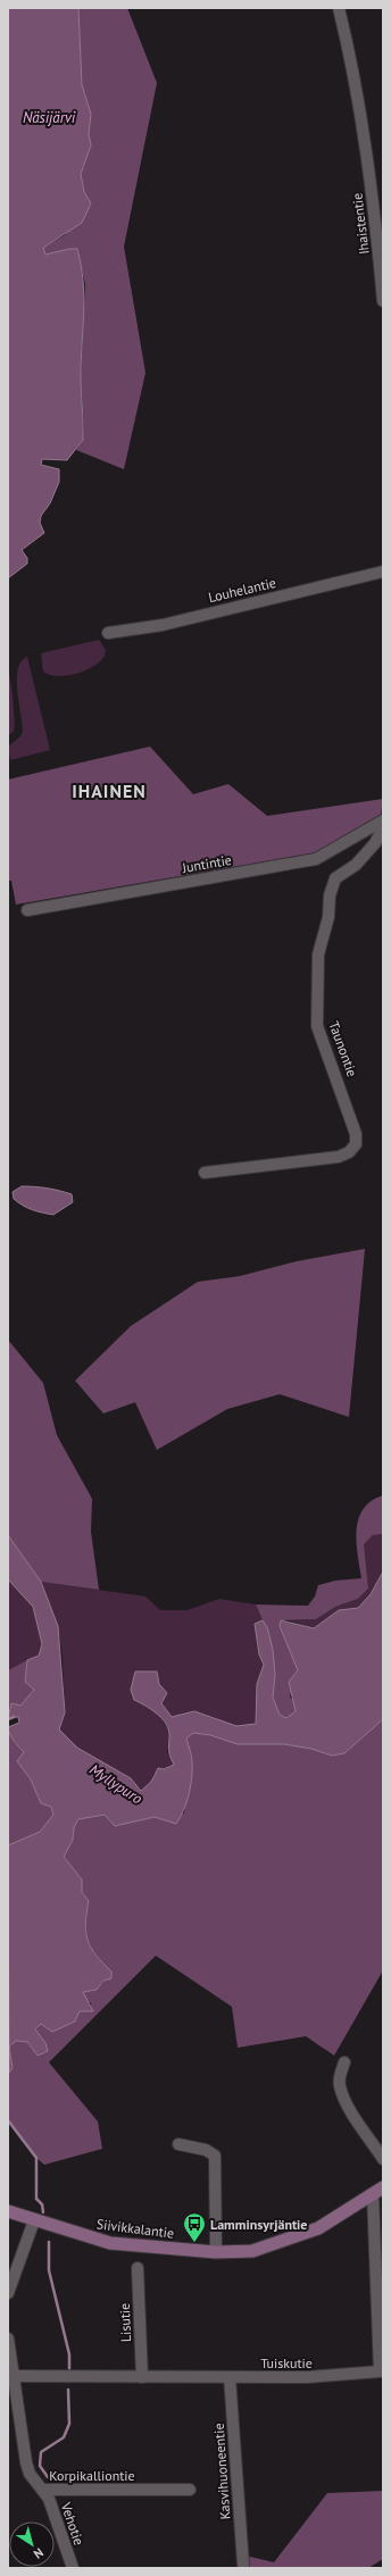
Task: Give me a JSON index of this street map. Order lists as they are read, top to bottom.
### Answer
{
  "streets": {
    "main road": ["Siivikkalantie"],
    "street": [
      "Ihaistentie",
      "Louhelantie",
      "Juntintie",
      "Taunontie",
      "Lisutie",
      "Tuiskutie",
      "Kasvihuoneentie",
      "Korpikalliontie",
      "Vehotie"
    ]
  },
  "crossings": [
    ["Siivikkalantie", "Tuiskutie"],
    ["Lisutie", "Tuiskutie"],
    ["Tuiskutie", "Kasvihuoneentie"],
    ["Tuiskutie", "Korpikalliontie"],
    ["Korpikalliontie", "Vehotie"]
  ],
  "districts": ["IHAINEN"],
  "water": ["Näsijärvi", "Myllypuro"],
  "places": {
    "bus stop": ["Lamminsyrjäntie"]
  },
  "north": "bottom right"
}
